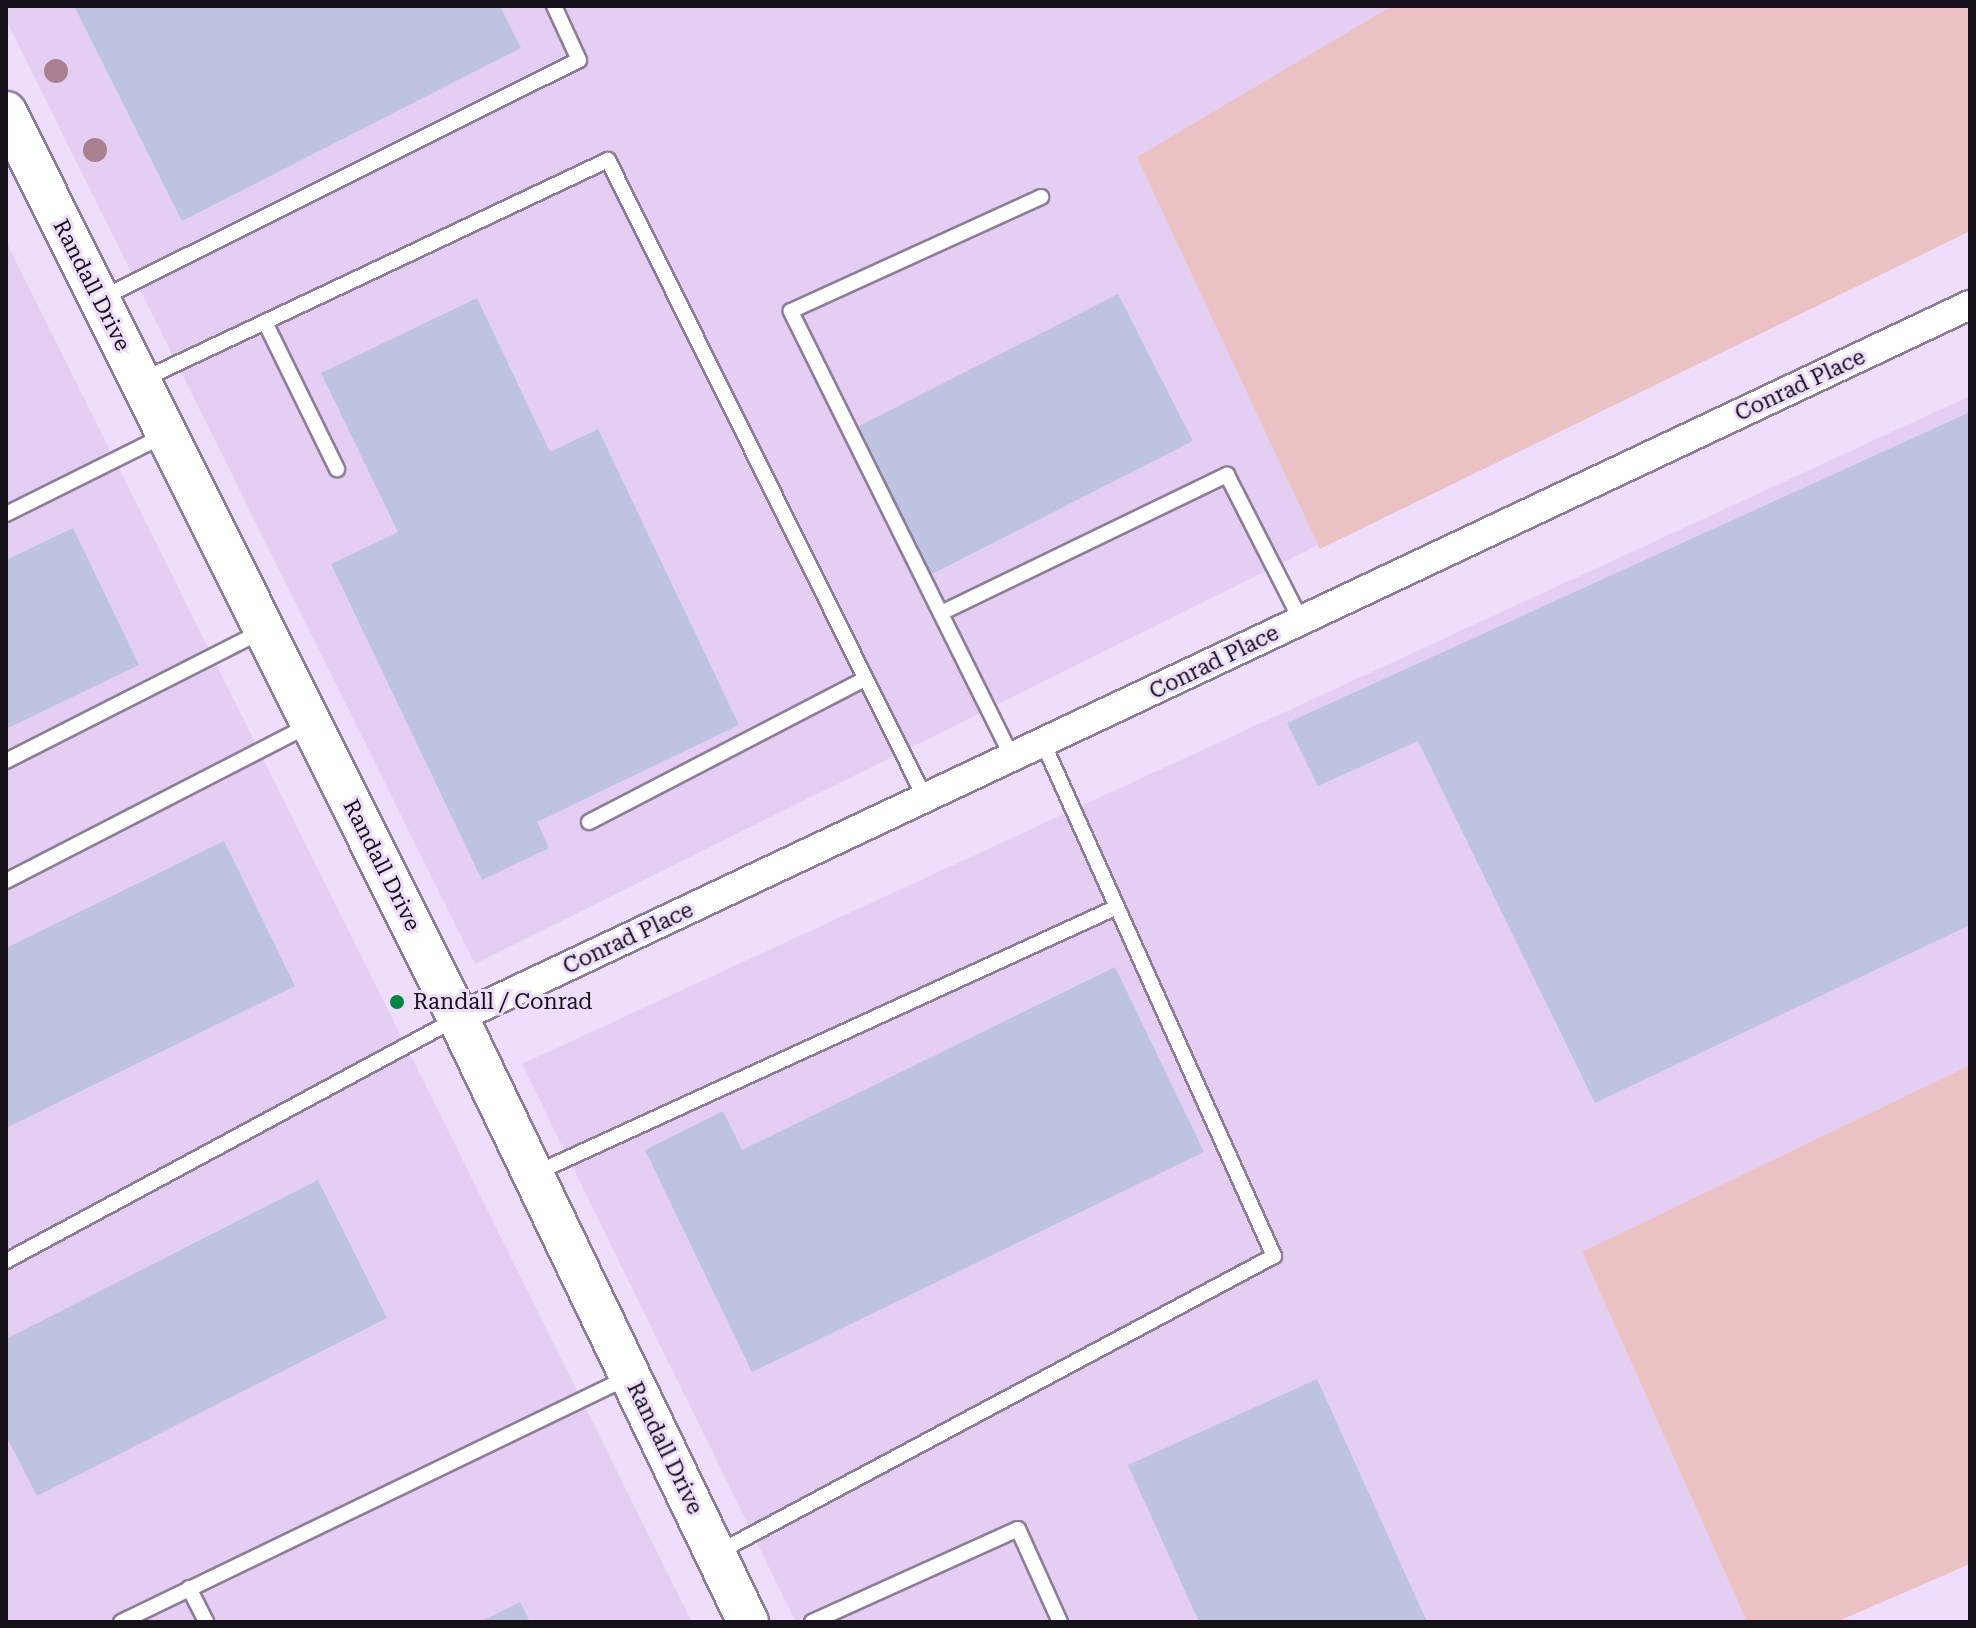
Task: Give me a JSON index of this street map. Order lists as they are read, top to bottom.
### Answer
{
  "streets": {
    "street": ["Randall Drive", "Conrad Place"]
  },
  "crossings": [
    ["Randall Drive", "Conrad Place"]
  ],
  "places": ["Randall / Conrad"]
}
